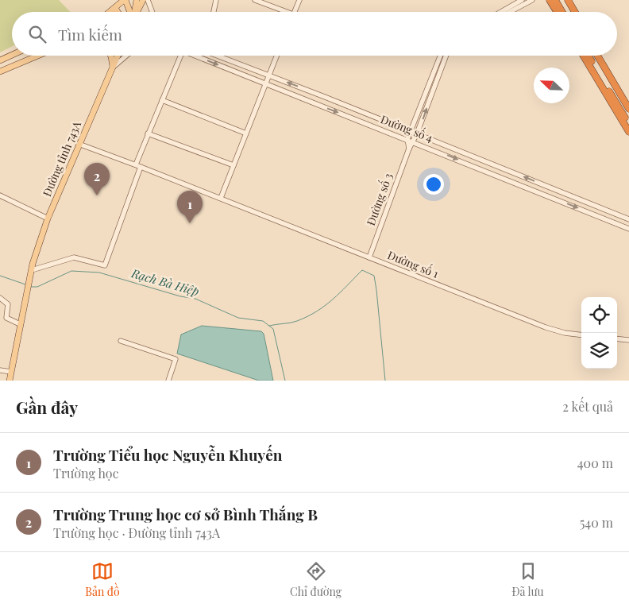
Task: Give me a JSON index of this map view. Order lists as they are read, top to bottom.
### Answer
{
  "streets": {
    "main road": ["Đường tỉnh 743A"],
    "street": ["Đường số 4", "Đường số 3", "Đường số 1"]
  },
  "crossings": [
    ["Đường số 4", "Đường số 3"],
    ["Đường tỉnh 743A", "Đường số 1"],
    ["Đường số 3", "Đường số 1"]
  ],
  "water": ["Rạch Bà Hiệp"],
  "north": "top left",
  "page": {
    "search": "Tìm kiếm",
    "pins": ["2", "1"],
    "heading": ["Gần đây", "2 kết quả"],
    "list": [
      {
        "mark": "1",
        "name": "Trường Tiểu học Nguyễn Khuyến",
        "note": "Trường học",
        "value": "400 m"
      },
      {
        "mark": "2",
        "name": "Trường Trung học cơ sở Bình Thắng B",
        "note": "Trường học · Đường tỉnh 743A",
        "value": "540 m"
      }
    ],
    "nav": ["Bản đồ", "Chỉ đường", "Đã lưu"]
  }
}
